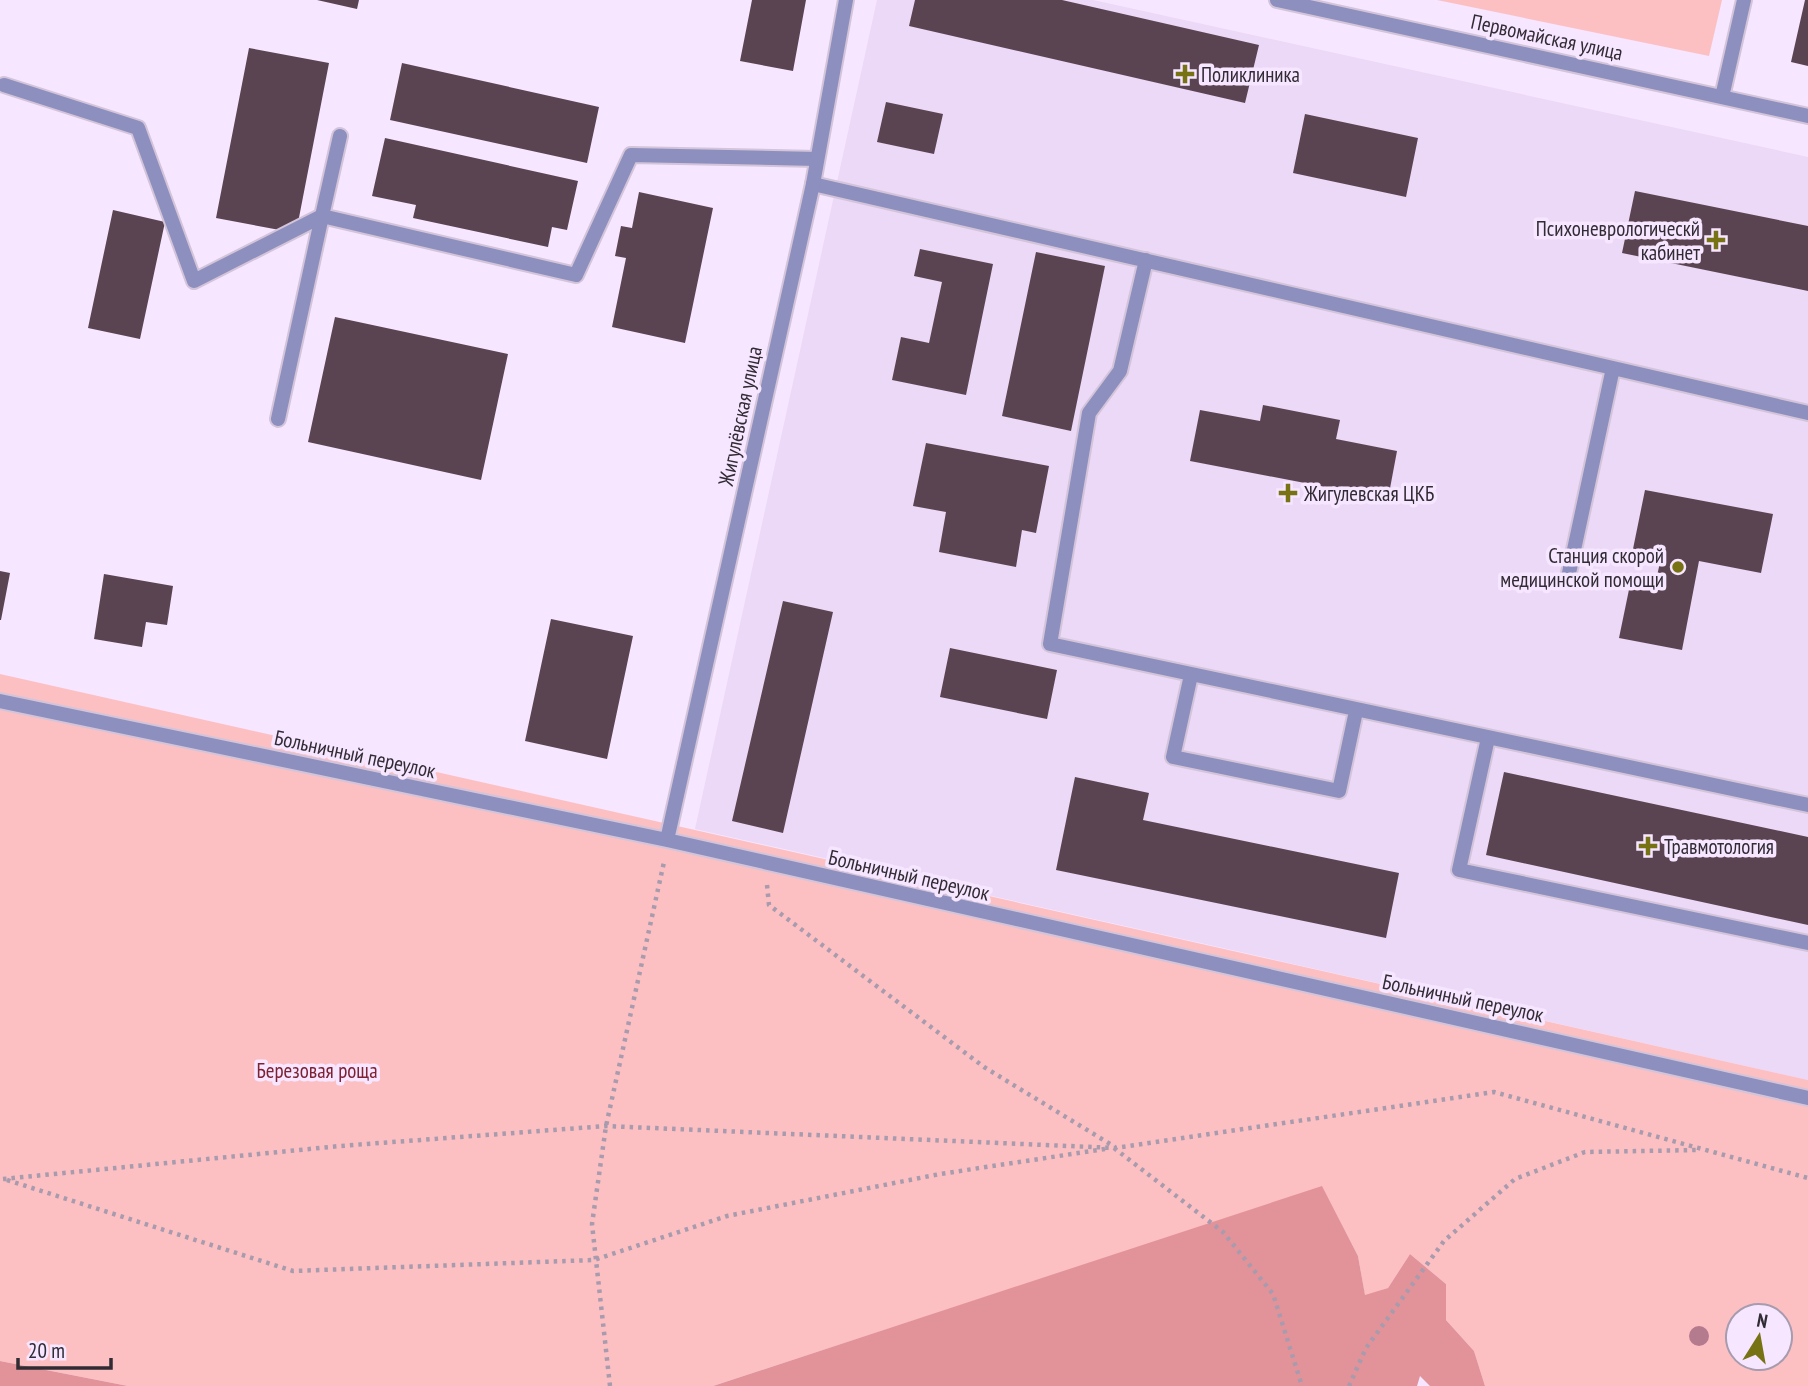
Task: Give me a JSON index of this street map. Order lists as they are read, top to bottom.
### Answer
{
  "streets": {
    "street": ["Первомайская улица", "Жигулёвская улица", "Больничный переулок"]
  },
  "crossings": [
    ["Жигулёвская улица", "Больничный переулок"]
  ],
  "parks": ["Березовая роща"],
  "places": {
    "health": [
      "Поликлиника",
      "Психоневрологическй кабинет",
      "Жигулевская ЦКБ",
      "Травмотология"
    ],
    "other": ["Станция скорой медицинской помощи"]
  },
  "scale_bar": "20 m",
  "north": "top"
}
